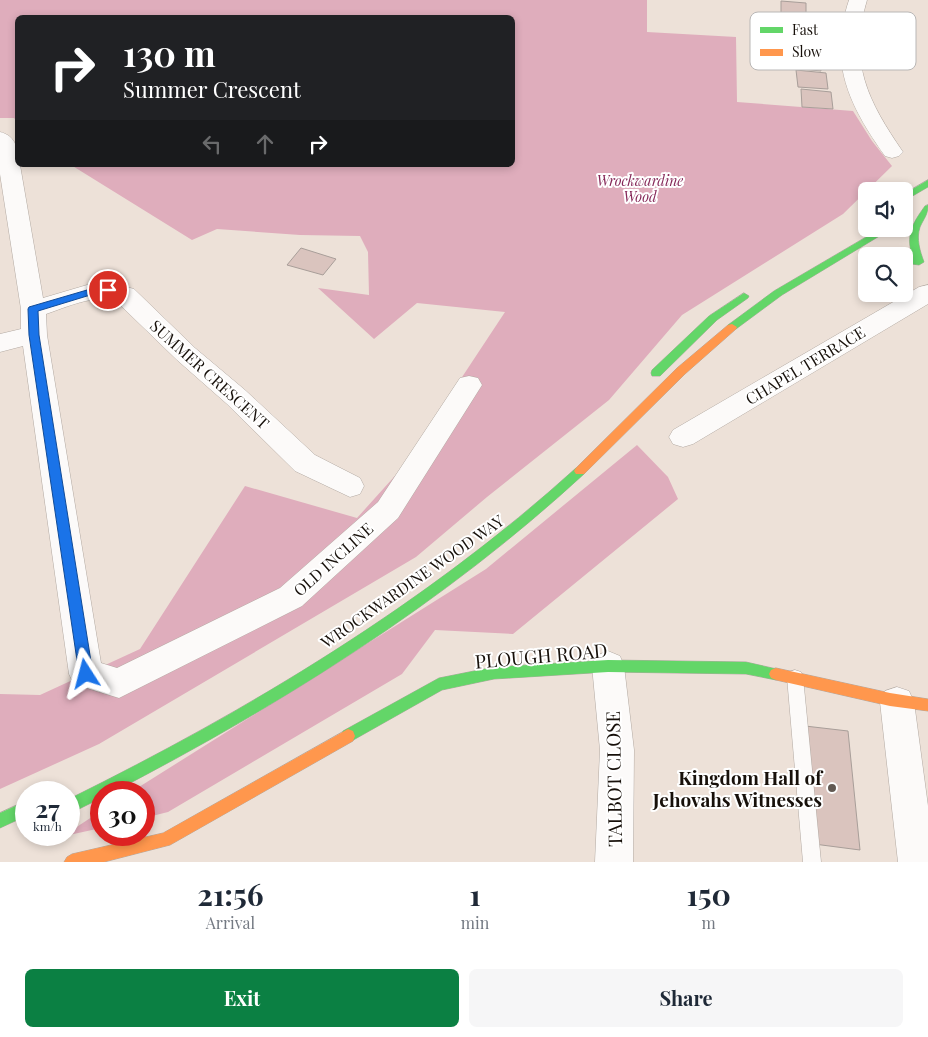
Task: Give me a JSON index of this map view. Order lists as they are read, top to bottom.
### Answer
{
  "streets": {
    "main road": ["WROCKWARDINE WOOD WAY", "PLOUGH ROAD"],
    "street": [
      "CHAPEL TERRACE",
      "SUMMER CRESCENT",
      "OLD INCLINE",
      "TALBOT CLOSE"
    ]
  },
  "crossings": [
    ["SUMMER CRESCENT", "OLD INCLINE"],
    ["PLOUGH ROAD", "TALBOT CLOSE"]
  ],
  "parks": ["Wrockwardine Wood"],
  "places": ["Kingdom Hall of Jehovahs Witnesses"],
  "legend": ["Fast", "Slow"],
  "page": {
    "turn": ["130 m", "Summer Crescent"],
    "speed": "27 km/h",
    "limit": "30",
    "eta": [
      "21:56",
      "Arrival",
      "1",
      "min",
      "150",
      "m"
    ],
    "buttons": ["Exit", "Share"]
  }
}
